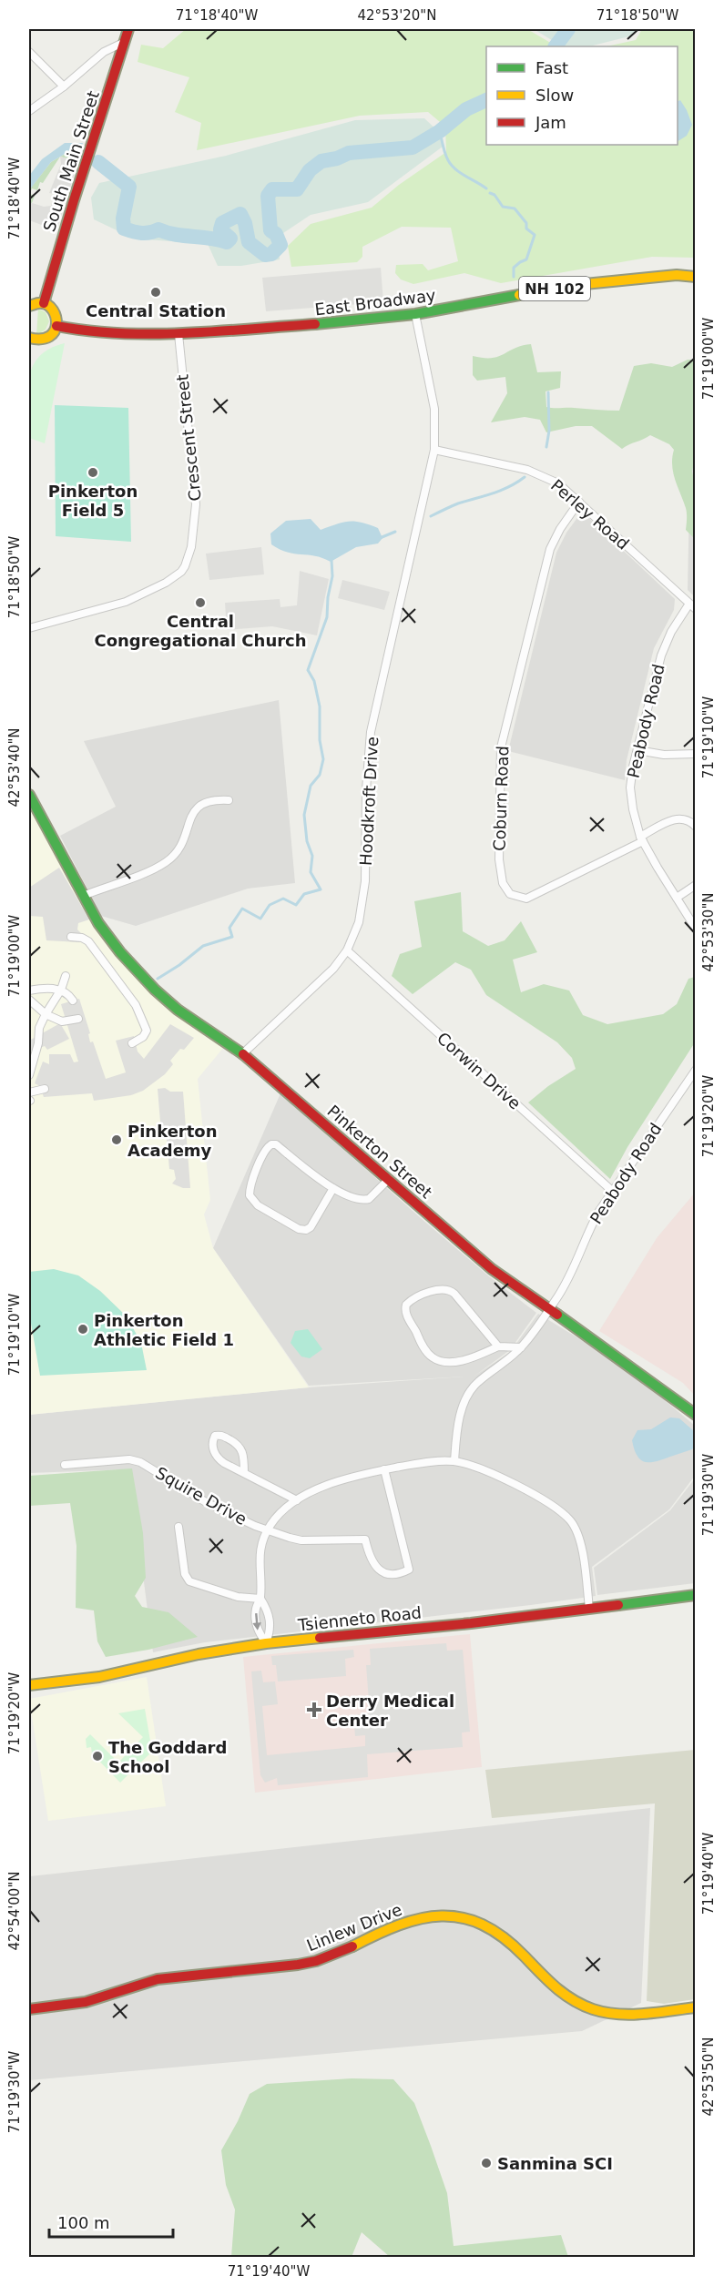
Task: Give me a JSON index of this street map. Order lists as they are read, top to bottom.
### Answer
{
  "streets": {
    "street": [
      "South Main Street",
      "NH 102",
      "East Broadway",
      "Crescent Street",
      "Perley Road",
      "Peabody Road",
      "Coburn Road",
      "Hoodkroft Drive",
      "Corwin Drive",
      "Pinkerton Street",
      "Squire Drive",
      "Tsienneto Road",
      "Linlew Drive"
    ]
  },
  "crossings": [
    ["East Broadway", "Crescent Street"],
    ["East Broadway", "Hoodkroft Drive"],
    ["Perley Road", "Peabody Road"],
    ["Perley Road", "Coburn Road"],
    ["Perley Road", "Hoodkroft Drive"],
    ["Peabody Road", "Coburn Road"],
    ["Peabody Road", "Corwin Drive"],
    ["Peabody Road", "Pinkerton Street"],
    ["Hoodkroft Drive", "Corwin Drive"],
    ["Hoodkroft Drive", "Pinkerton Street"]
  ],
  "places": {
    "other": [
      "Central Station",
      "Pinkerton Field 5",
      "Central Congregational Church",
      "Pinkerton Academy",
      "Pinkerton Athletic Field 1",
      "The Goddard School",
      "Sanmina SCI"
    ],
    "health": ["Derry Medical Center"]
  },
  "legend": ["Fast", "Slow", "Jam"],
  "scale_bar": "100 m",
  "coordinates": [
    "71°18'40\"W",
    "42°53'20\"N",
    "71°18'50\"W",
    "71°19'00\"W",
    "71°19'10\"W",
    "42°53'40\"N",
    "42°53'30\"N",
    "71°19'20\"W",
    "71°19'30\"W",
    "71°19'40\"W",
    "42°54'00\"N",
    "42°53'50\"N"
  ]
}
